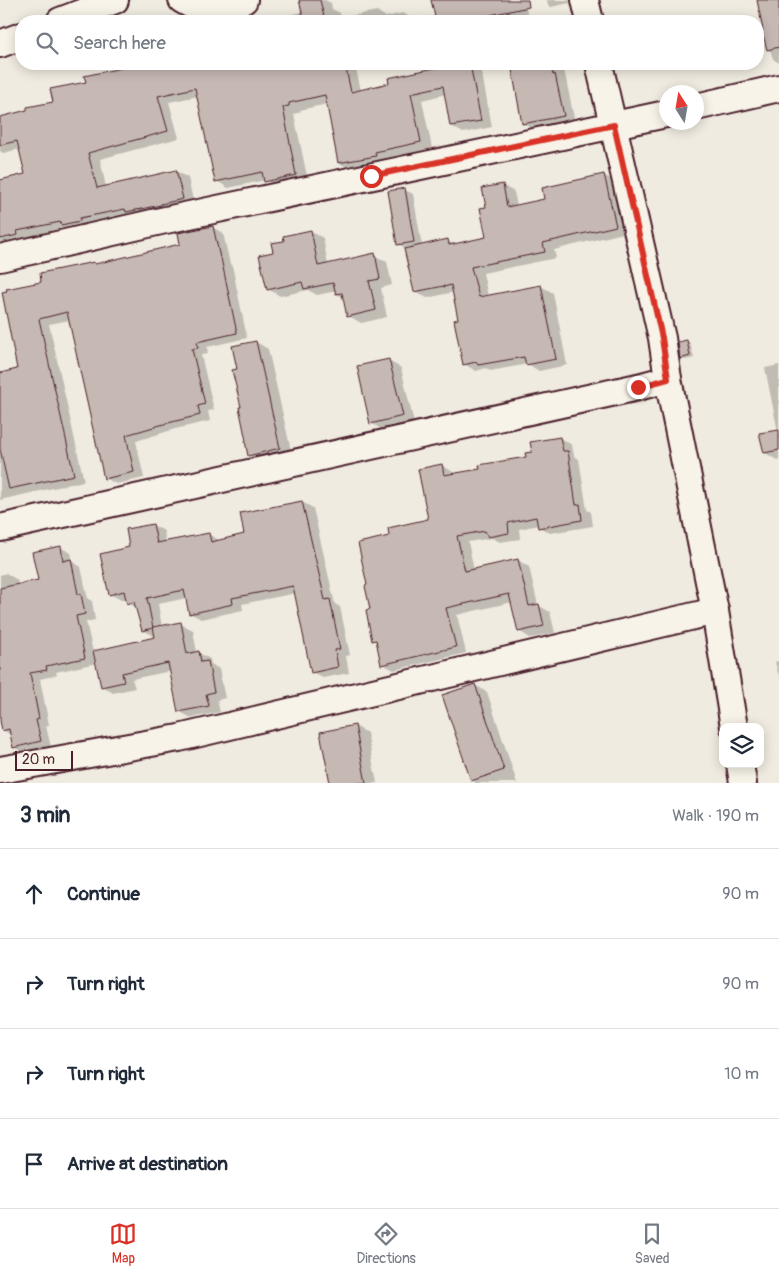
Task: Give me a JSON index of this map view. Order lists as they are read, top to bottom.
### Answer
{
  "scale_bar": "20 m",
  "north": "top",
  "page": {
    "search": "Search here",
    "scale": "20 m",
    "heading": ["3 min", "Walk · 190 m"],
    "list": [
      ["Continue", "90 m"],
      ["Turn right", "90 m"],
      ["Turn right", "10 m"],
      "Arrive at destination"
    ],
    "nav": ["Map", "Directions", "Saved"]
  }
}
